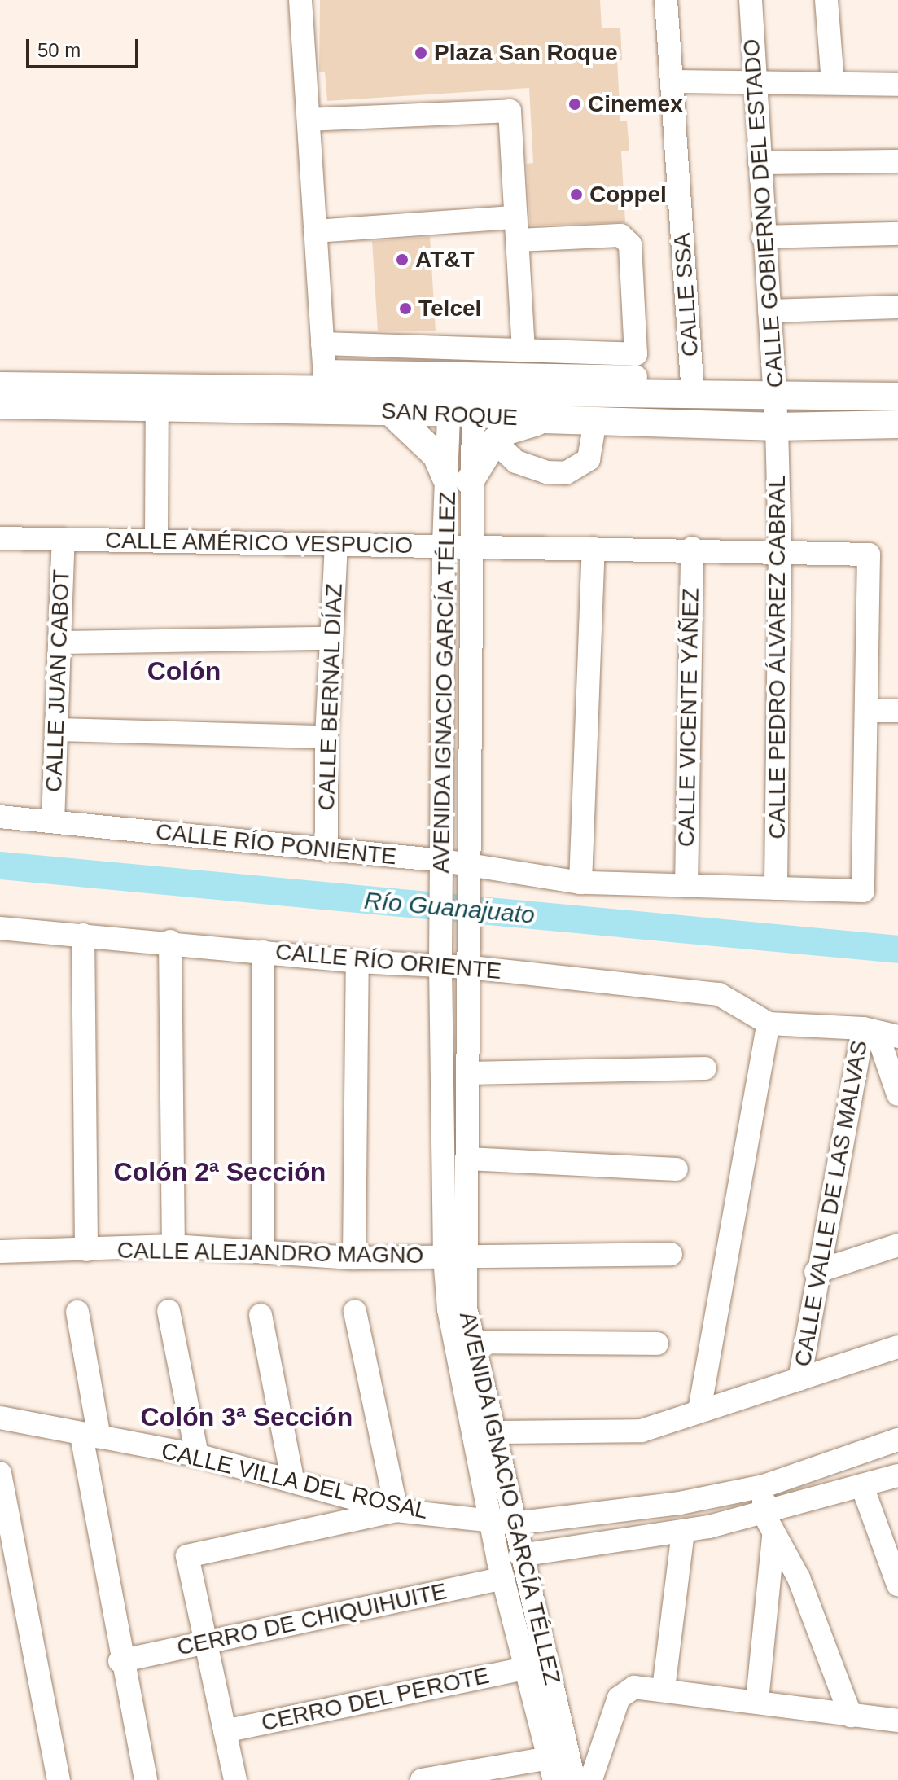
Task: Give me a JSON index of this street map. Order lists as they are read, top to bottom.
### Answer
{
  "streets": {
    "main road": ["SAN ROQUE"],
    "street": [
      "CALLE GOBIERNO DEL ESTADO",
      "CALLE SSA",
      "CALLE AMÉRICO VESPUCIO",
      "CALLE PEDRO ÁLVAREZ CABRAL",
      "CALLE JUAN CABOT",
      "AVENIDA IGNACIO GARCÍA TÉLLEZ",
      "CALLE BERNAL DÍAZ",
      "CALLE VICENTE YÁÑEZ",
      "CALLE RÍO PONIENTE",
      "CALLE RÍO ORIENTE",
      "CALLE VALLE DE LAS MALVAS",
      "CALLE ALEJANDRO MAGNO",
      "CALLE VILLA DEL ROSAL",
      "CERRO DE CHIQUIHUITE",
      "CERRO DEL PEROTE"
    ]
  },
  "crossings": [
    ["CALLE GOBIERNO DEL ESTADO", "SAN ROQUE"],
    ["CALLE GOBIERNO DEL ESTADO", "CALLE PEDRO ÁLVAREZ CABRAL"],
    ["CALLE SSA", "SAN ROQUE"],
    ["SAN ROQUE", "CALLE PEDRO ÁLVAREZ CABRAL"],
    ["SAN ROQUE", "AVENIDA IGNACIO GARCÍA TÉLLEZ"],
    ["CALLE AMÉRICO VESPUCIO", "CALLE PEDRO ÁLVAREZ CABRAL"],
    ["CALLE AMÉRICO VESPUCIO", "CALLE JUAN CABOT"],
    ["CALLE AMÉRICO VESPUCIO", "AVENIDA IGNACIO GARCÍA TÉLLEZ"],
    ["CALLE AMÉRICO VESPUCIO", "CALLE BERNAL DÍAZ"],
    ["CALLE AMÉRICO VESPUCIO", "CALLE VICENTE YÁÑEZ"],
    ["CALLE AMÉRICO VESPUCIO", "CALLE RÍO PONIENTE"],
    ["CALLE PEDRO ÁLVAREZ CABRAL", "CALLE RÍO PONIENTE"],
    ["CALLE JUAN CABOT", "CALLE RÍO PONIENTE"],
    ["AVENIDA IGNACIO GARCÍA TÉLLEZ", "CALLE RÍO PONIENTE"],
    ["AVENIDA IGNACIO GARCÍA TÉLLEZ", "CALLE RÍO ORIENTE"],
    ["AVENIDA IGNACIO GARCÍA TÉLLEZ", "CALLE ALEJANDRO MAGNO"],
    ["AVENIDA IGNACIO GARCÍA TÉLLEZ", "CALLE VILLA DEL ROSAL"],
    ["AVENIDA IGNACIO GARCÍA TÉLLEZ", "CERRO DE CHIQUIHUITE"],
    ["AVENIDA IGNACIO GARCÍA TÉLLEZ", "CERRO DEL PEROTE"],
    ["CALLE BERNAL DÍAZ", "CALLE RÍO PONIENTE"],
    ["CALLE VICENTE YÁÑEZ", "CALLE RÍO PONIENTE"]
  ],
  "districts": ["Colón", "Colón 2ª Sección", "Colón 3ª Sección"],
  "water": ["Río Guanajuato"],
  "places": [
    "Plaza San Roque",
    "Cinemex",
    "Coppel",
    "AT&T",
    "Telcel"
  ],
  "scale_bar": "50 m"
}
